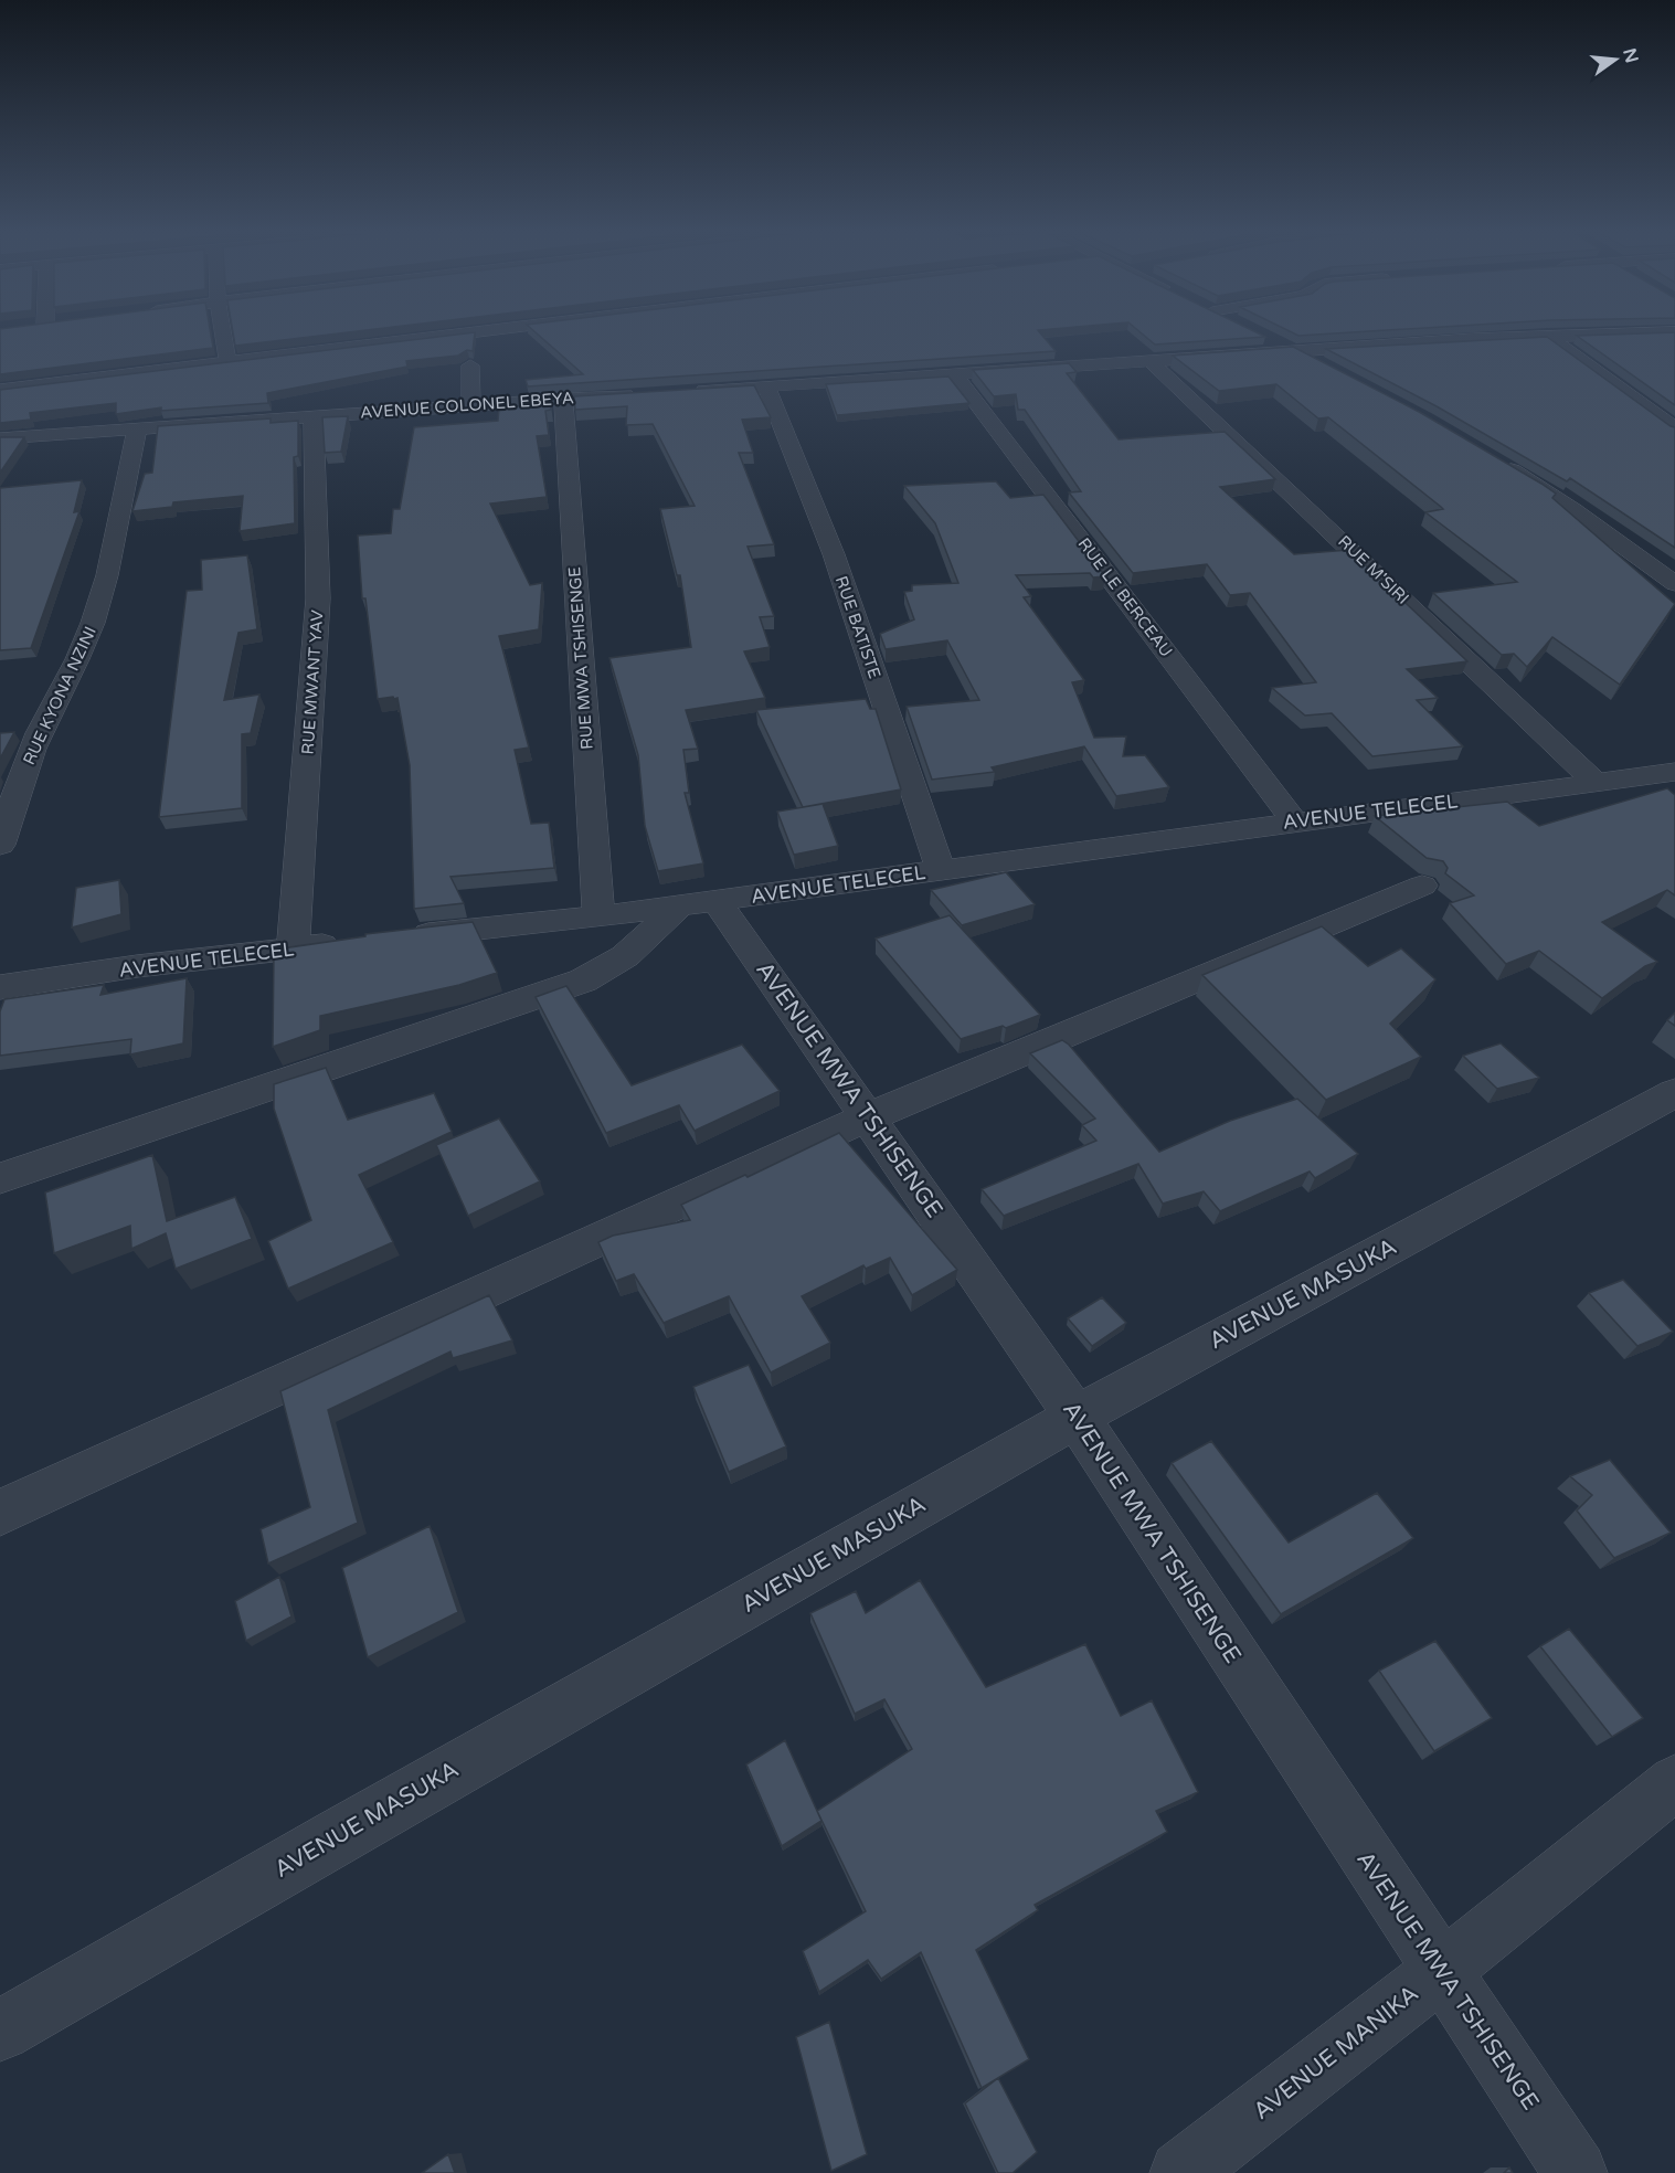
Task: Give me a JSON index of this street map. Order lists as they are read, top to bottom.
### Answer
{
  "streets": {
    "street": [
      "AVENUE COLONEL EBEYA",
      "RUE M'SIRI",
      "RUE LE BERCEAU",
      "RUE BATISTE",
      "RUE MWA TSHISENGE",
      "RUE MWANT YAV",
      "RUE KYONA NZINI",
      "AVENUE TELECEL",
      "AVENUE MWA TSHISENGE",
      "AVENUE MASUKA",
      "AVENUE MANIKA"
    ]
  },
  "crossings": [
    ["AVENUE COLONEL EBEYA", "RUE MWA TSHISENGE"],
    ["AVENUE COLONEL EBEYA", "RUE MWANT YAV"],
    ["AVENUE COLONEL EBEYA", "RUE KYONA NZINI"],
    ["RUE M'SIRI", "AVENUE TELECEL"],
    ["RUE LE BERCEAU", "AVENUE TELECEL"],
    ["RUE BATISTE", "AVENUE TELECEL"],
    ["RUE MWA TSHISENGE", "AVENUE TELECEL"],
    ["RUE MWANT YAV", "AVENUE TELECEL"],
    ["AVENUE TELECEL", "AVENUE MWA TSHISENGE"],
    ["AVENUE MWA TSHISENGE", "AVENUE MASUKA"],
    ["AVENUE MWA TSHISENGE", "AVENUE MANIKA"]
  ],
  "north": "right"
}
